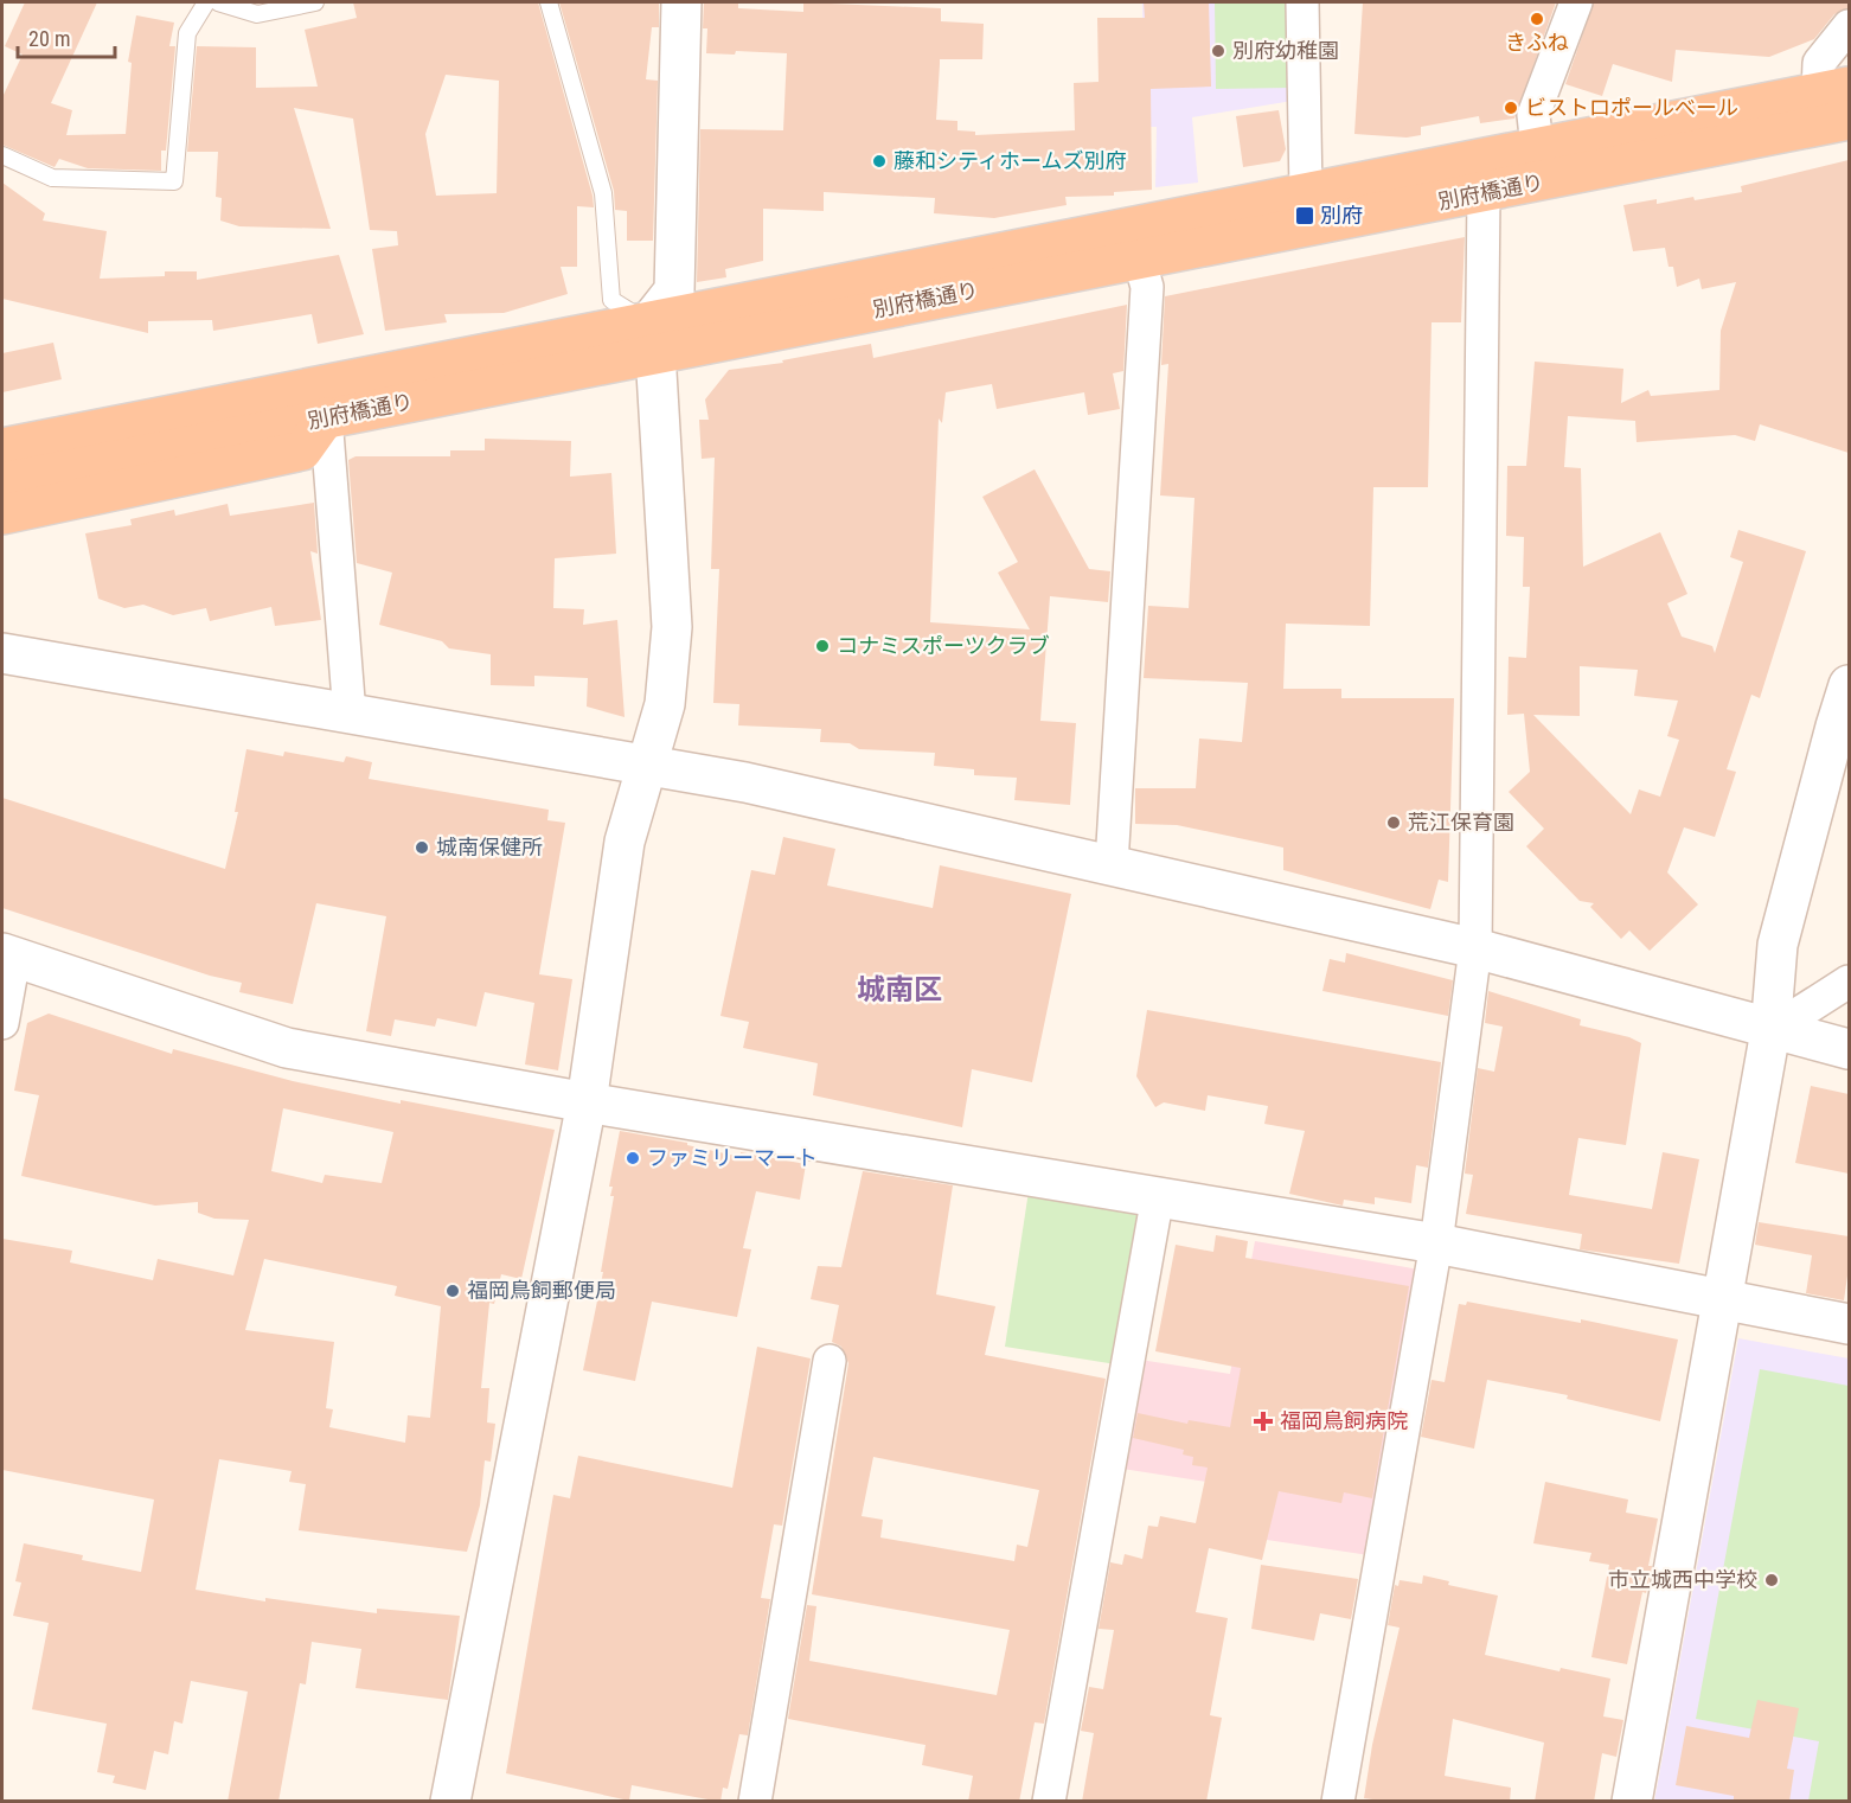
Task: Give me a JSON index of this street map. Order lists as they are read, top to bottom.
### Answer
{
  "streets": {
    "highway": ["別府橋通り"]
  },
  "districts": ["城南区"],
  "places": {
    "other": [
      "きふね",
      "別府幼稚園",
      "ビストロポールべール",
      "藤和シティホームズ別府",
      "コナミスポーツクラブ",
      "荒江保育園",
      "城南保健所",
      "ファミリーマート",
      "福岡鳥飼郵便局",
      "市立城西中学校"
    ],
    "transit": ["別府"],
    "health": ["福岡鳥飼病院"]
  },
  "scale_bar": "20 m"
}
